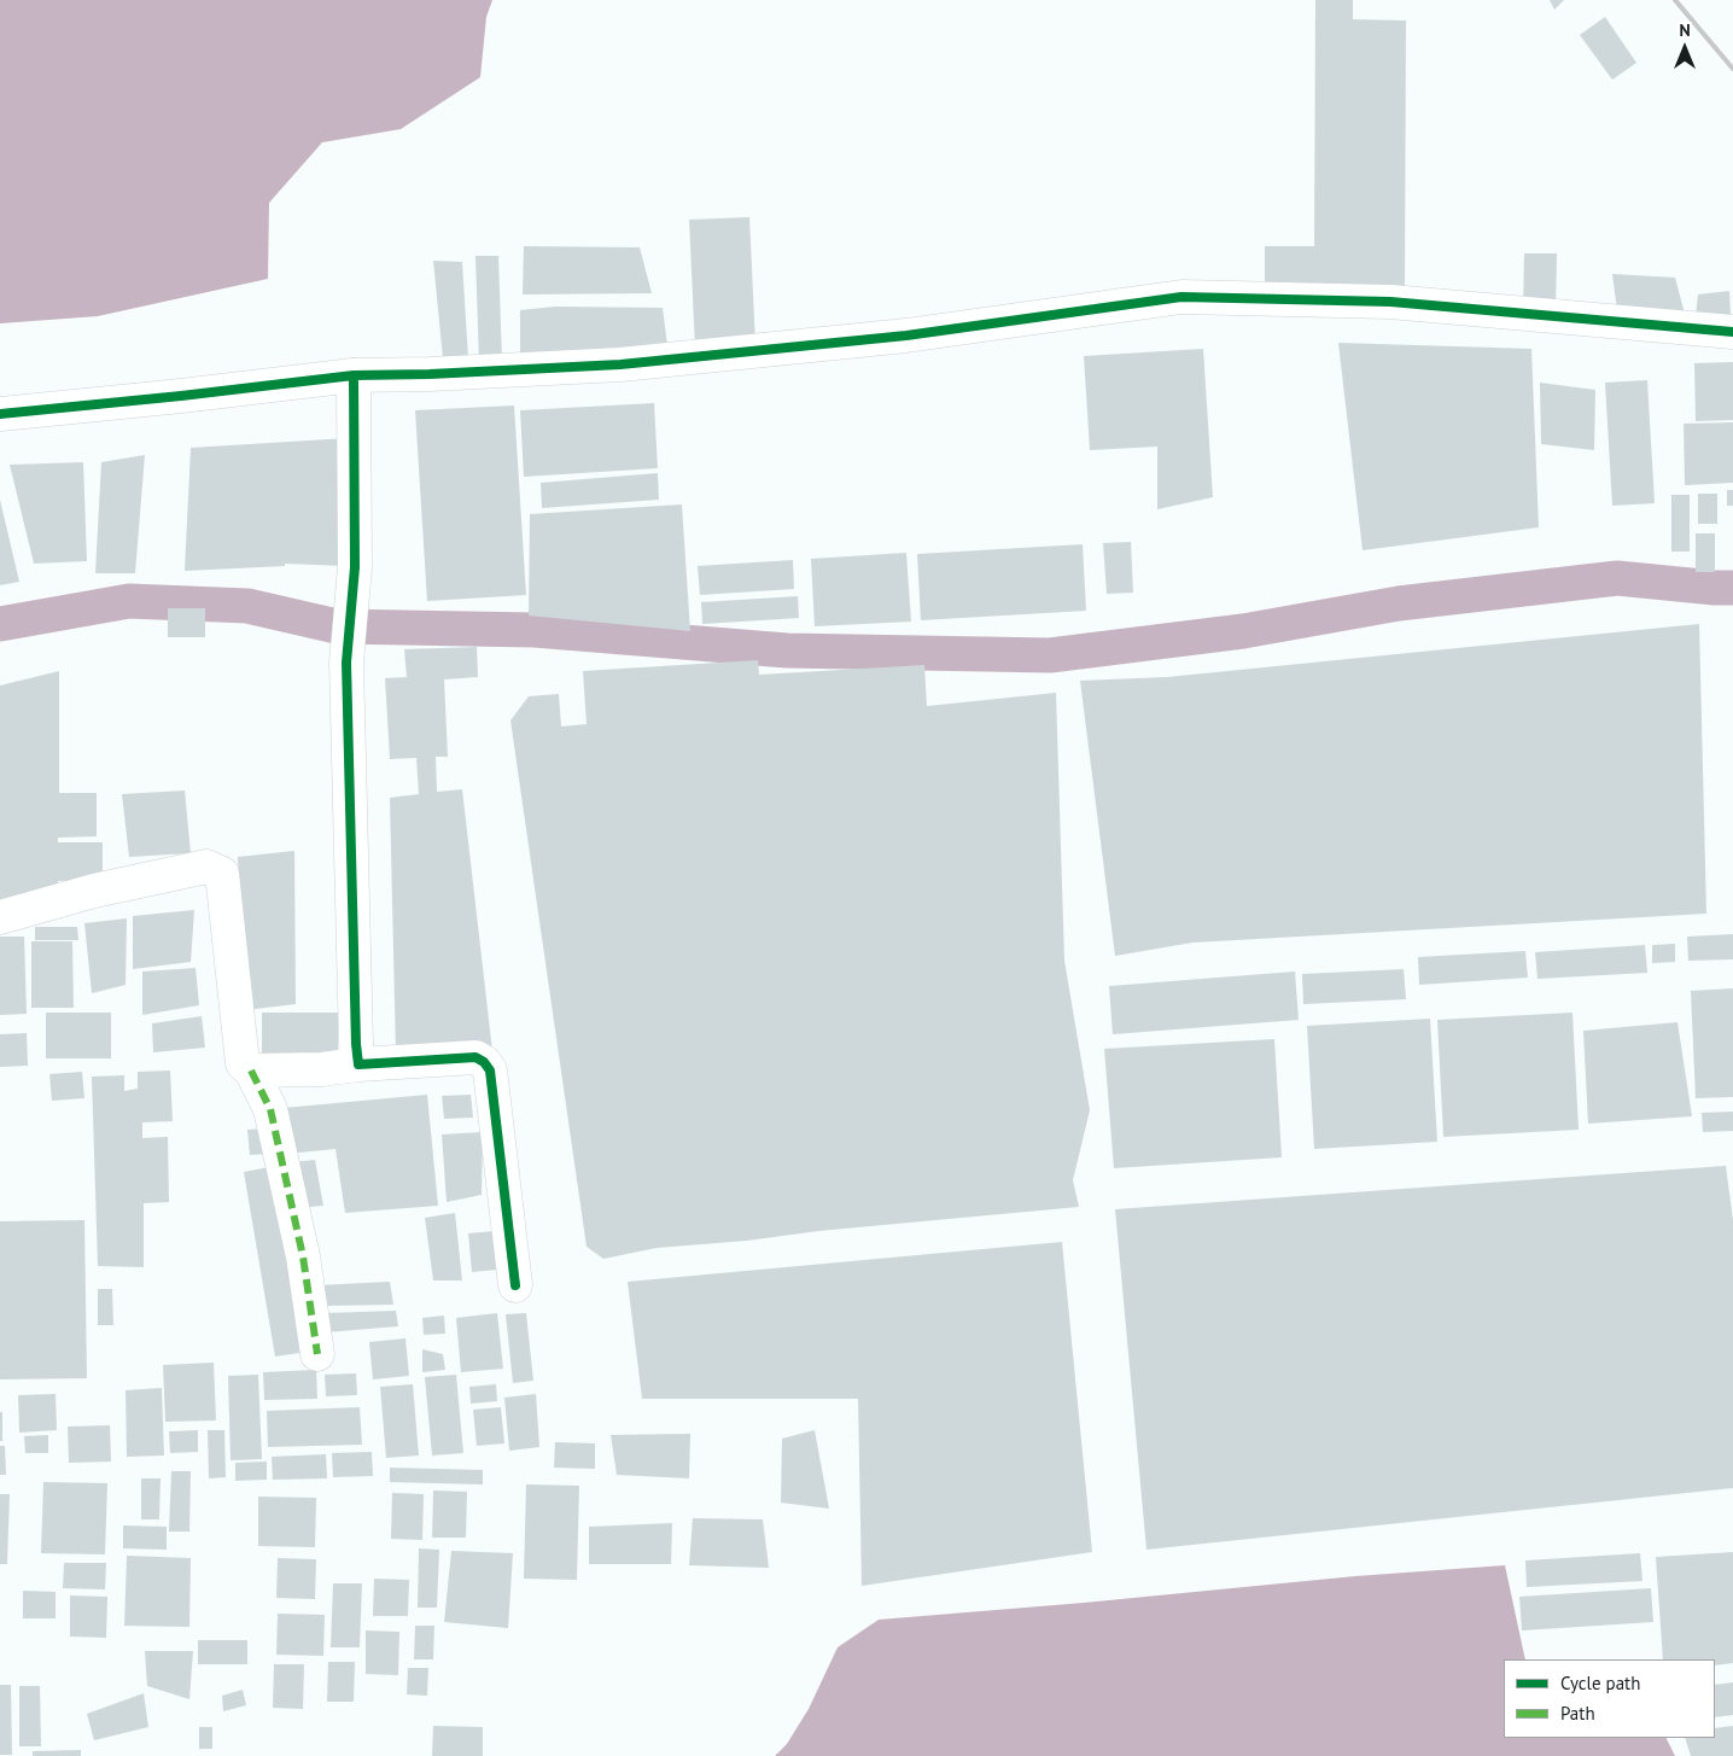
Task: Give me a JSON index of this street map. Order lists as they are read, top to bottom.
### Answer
{
  "legend": ["Cycle path", "Path"],
  "north": "top"
}
